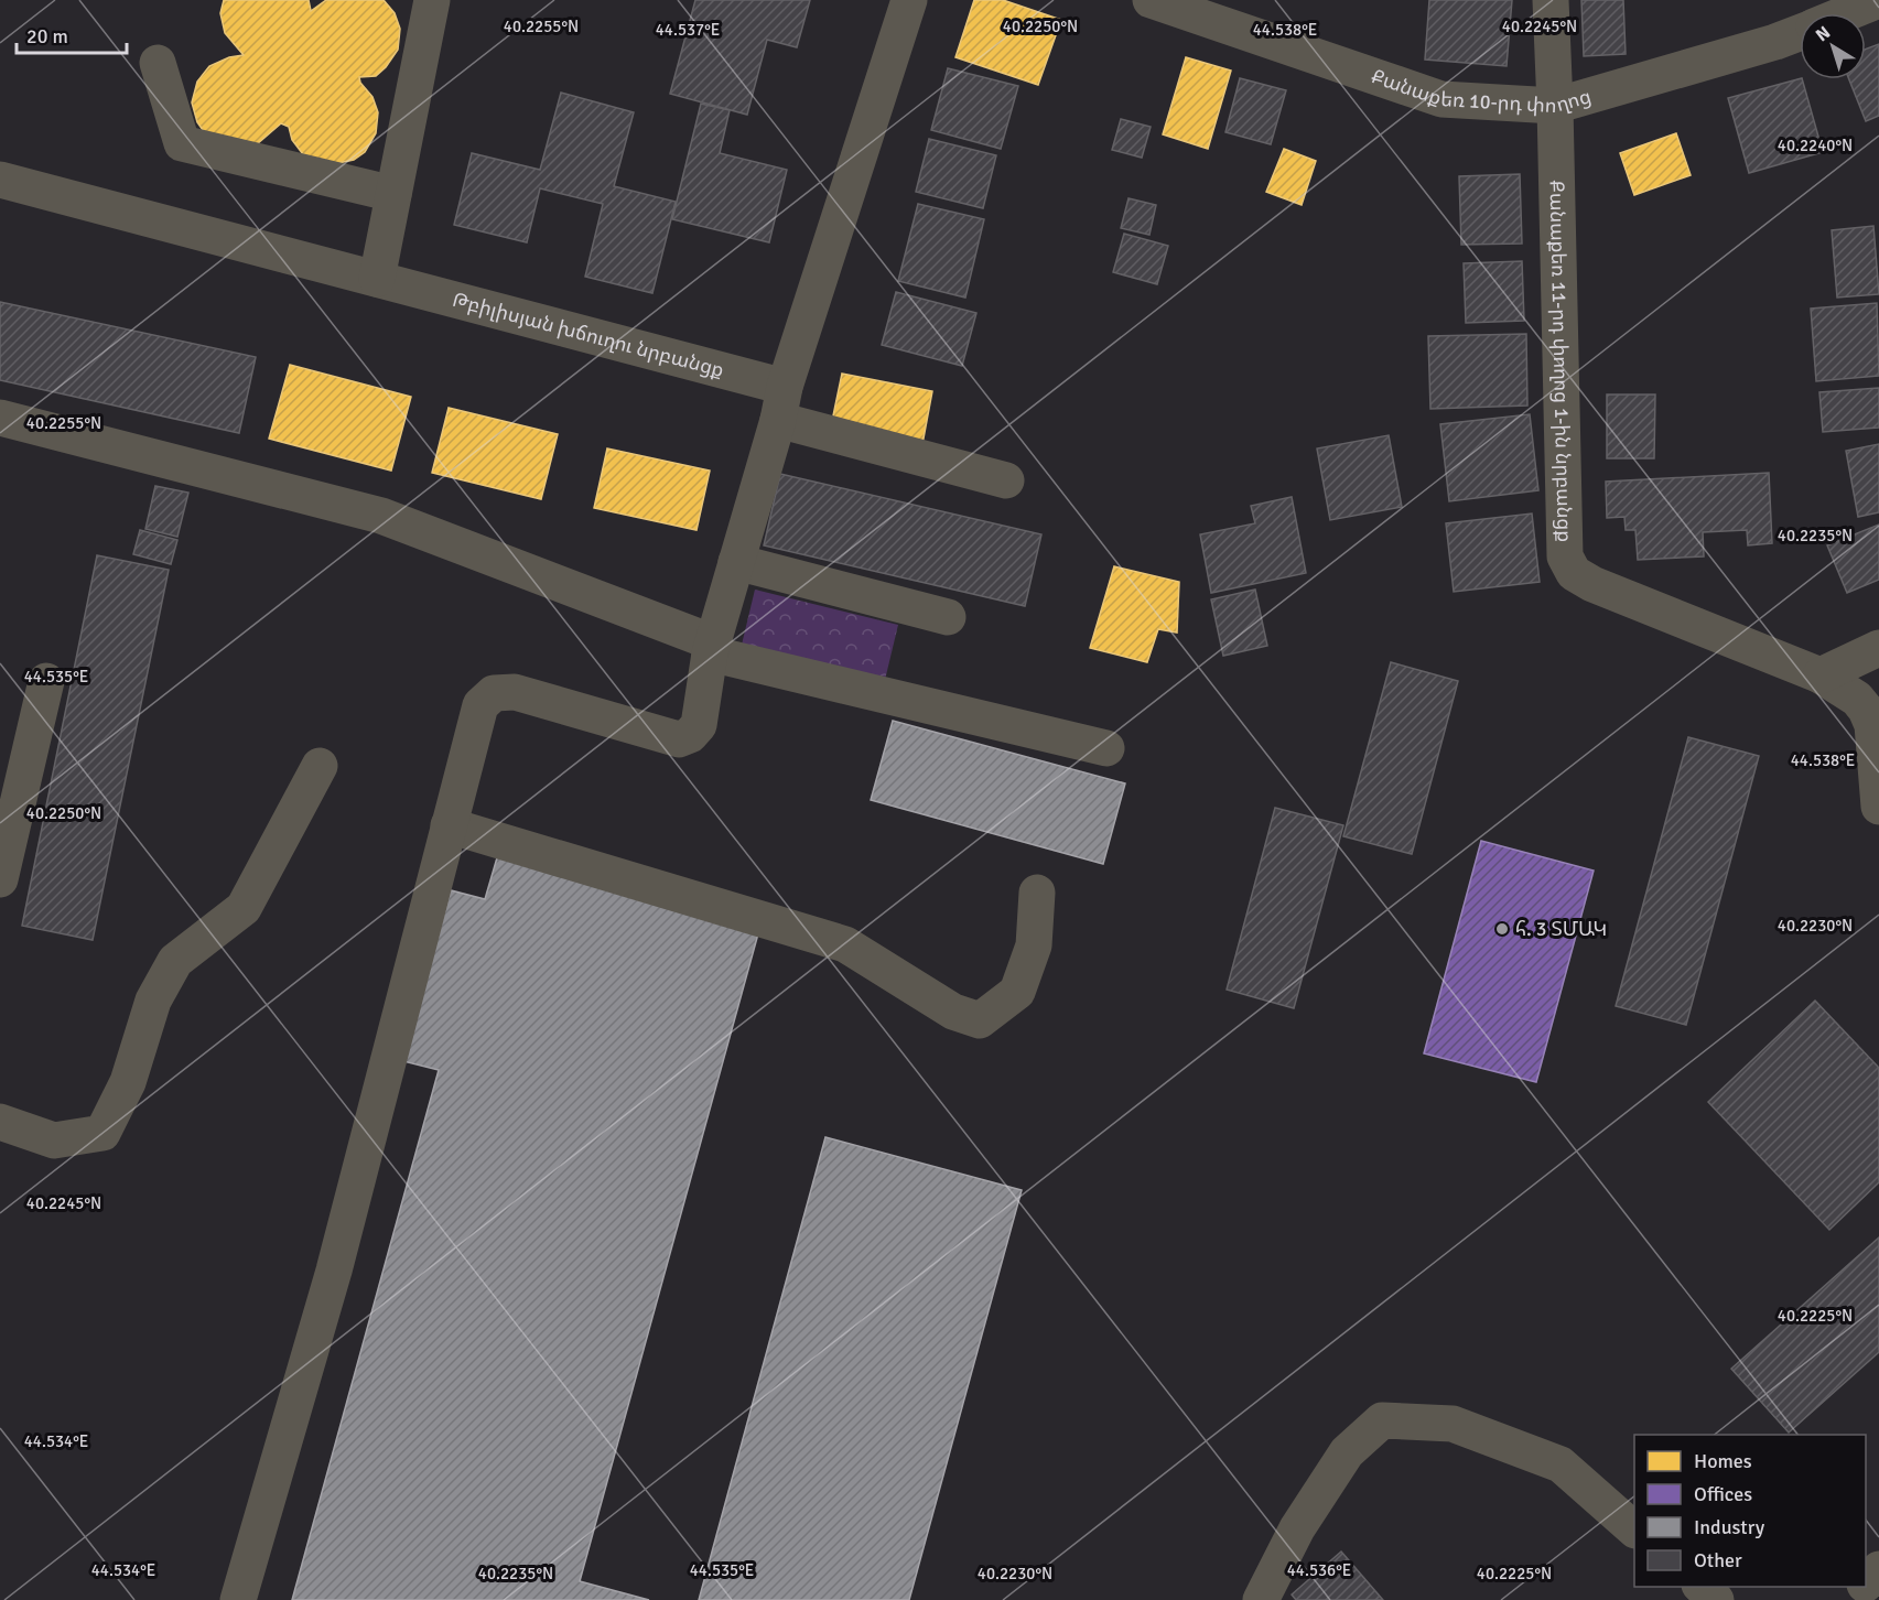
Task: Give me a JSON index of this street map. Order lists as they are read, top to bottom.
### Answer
{
  "streets": {
    "street": ["Քանաքեռ 10-րդ փողոց", "Թբիլիսյան խճուղու նրբանցք", "Քանաքեռ 11-րդ փողոց 1-ին նրբանցք"]
  },
  "crossings": [
    ["Քանաքեռ 10-րդ փողոց", "Քանաքեռ 11-րդ փողոց 1-ին նրբանցք"]
  ],
  "places": ["հ. 3 ՏՄԱԿ"],
  "legend": [
    "Homes",
    "Offices",
    "Industry",
    "Other"
  ],
  "scale_bar": "20 m",
  "north": "top left",
  "coordinates": [
    "40.2255°N",
    "40.2250°N",
    "40.2245°N",
    "44.537°E",
    "44.538°E",
    "40.2240°N",
    "40.2235°N",
    "44.535°E",
    "40.2230°N",
    "40.2225°N",
    "44.534°E",
    "44.536°E"
  ]
}
